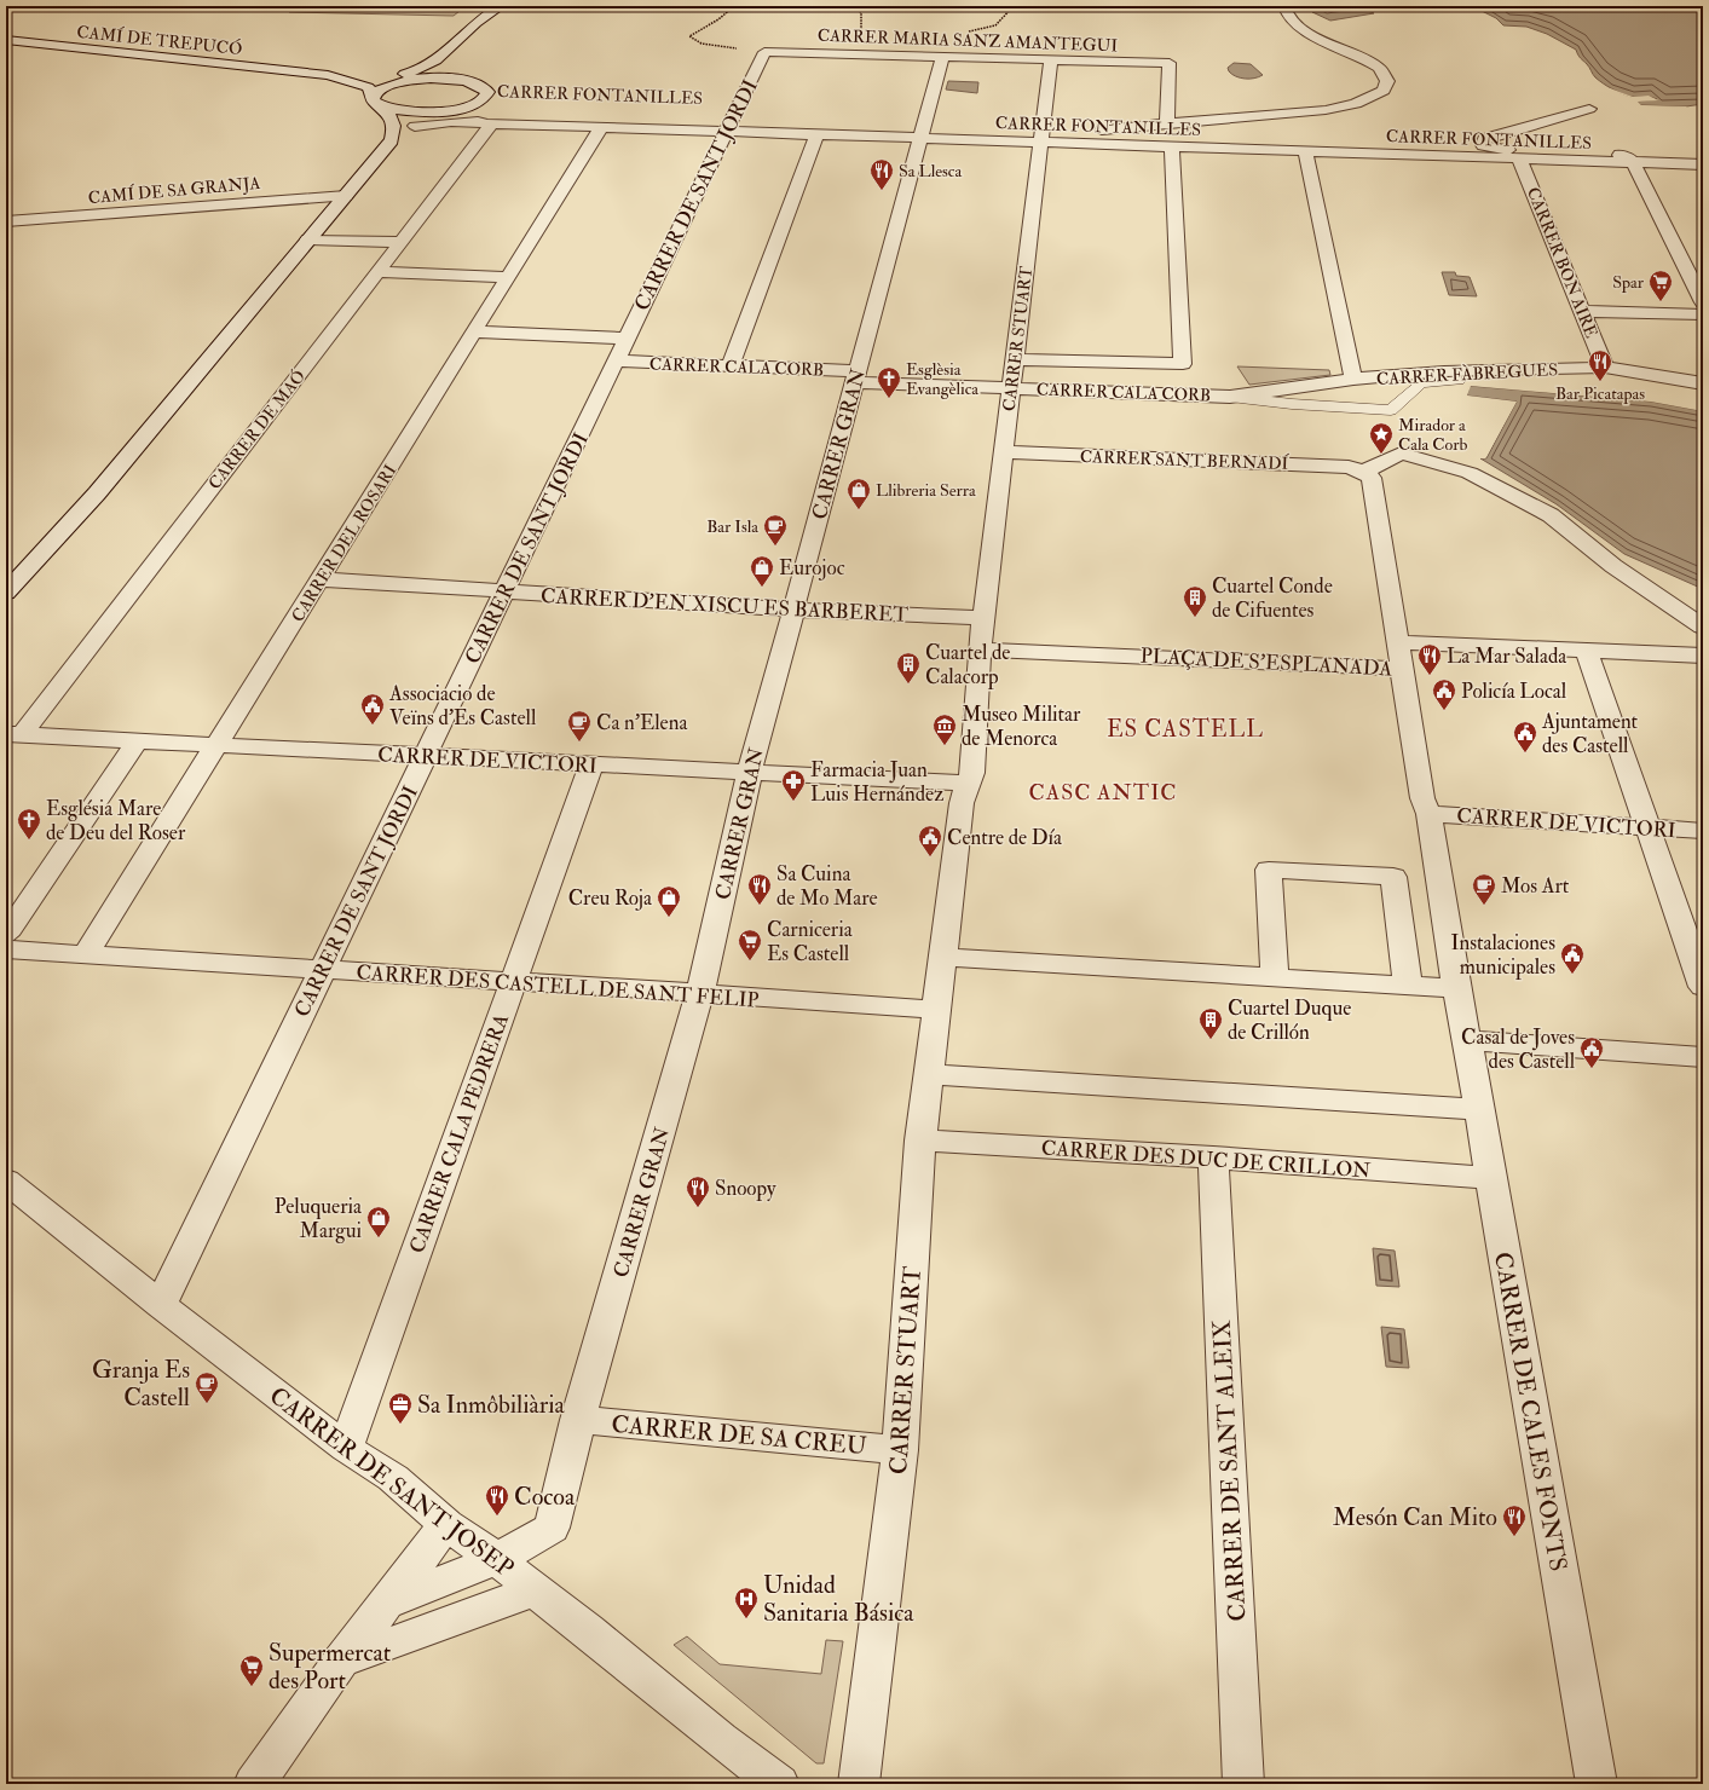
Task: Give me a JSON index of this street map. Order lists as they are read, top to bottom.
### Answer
{
  "streets": {
    "street": [
      "CAMÍ DE TREPUCÓ",
      "CARRER MARIA SANZ AMANTEGUI",
      "CARRER FONTANILLES",
      "CAMÍ DE SA GRANJA",
      "CARRER DE SANT JORDI",
      "CARRER BON AIRE",
      "CARRER STUART",
      "CARRER CALA CORB",
      "CARRER FÀBREGUES",
      "CARRER DE MAÓ",
      "CARRER GRAN",
      "CARRER SANT BERNADÍ",
      "CARRER DEL ROSARI",
      "CARRER D'EN XISCU ES BARBERET",
      "PLAÇA DE S'ESPLANADA",
      "CARRER DE VICTORI",
      "CARRER DES CASTELL DE SANT FELIP",
      "CARRER CALA PEDRERA",
      "CARRER DES DUC DE CRILLON",
      "CARRER DE CALES FONTS",
      "CARRER DE SA CREU",
      "CARRER DE SANT ALEIX",
      "CARRER DE SANT JOSEP"
    ]
  },
  "crossings": [
    ["CARRER MARIA SANZ AMANTEGUI", "CARRER DE SANT JORDI"],
    ["CARRER MARIA SANZ AMANTEGUI", "CARRER STUART"],
    ["CARRER MARIA SANZ AMANTEGUI", "CARRER GRAN"],
    ["CARRER FONTANILLES", "CARRER DE SANT JORDI"],
    ["CARRER FONTANILLES", "CARRER BON AIRE"],
    ["CARRER FONTANILLES", "CARRER STUART"],
    ["CARRER FONTANILLES", "CARRER DE MAÓ"],
    ["CARRER FONTANILLES", "CARRER GRAN"],
    ["CARRER FONTANILLES", "CARRER DEL ROSARI"],
    ["CARRER DE SANT JORDI", "CARRER CALA CORB"],
    ["CARRER DE SANT JORDI", "CARRER D'EN XISCU ES BARBERET"],
    ["CARRER DE SANT JORDI", "CARRER DE VICTORI"],
    ["CARRER DE SANT JORDI", "CARRER DES CASTELL DE SANT FELIP"],
    ["CARRER DE SANT JORDI", "CARRER DE SANT JOSEP"],
    ["CARRER BON AIRE", "CARRER FÀBREGUES"],
    ["CARRER STUART", "CARRER CALA CORB"],
    ["CARRER STUART", "CARRER SANT BERNADÍ"],
    ["CARRER STUART", "CARRER D'EN XISCU ES BARBERET"],
    ["CARRER STUART", "CARRER DES CASTELL DE SANT FELIP"],
    ["CARRER STUART", "CARRER DES DUC DE CRILLON"],
    ["CARRER STUART", "CARRER DE SA CREU"],
    ["CARRER CALA CORB", "CARRER FÀBREGUES"],
    ["CARRER CALA CORB", "CARRER GRAN"],
    ["CARRER CALA CORB", "CARRER DEL ROSARI"],
    ["CARRER DE MAÓ", "CARRER DE VICTORI"],
    ["CARRER GRAN", "CARRER D'EN XISCU ES BARBERET"],
    ["CARRER GRAN", "CARRER DE VICTORI"],
    ["CARRER GRAN", "CARRER DES CASTELL DE SANT FELIP"],
    ["CARRER GRAN", "CARRER DE SA CREU"],
    ["CARRER GRAN", "CARRER DE SANT JOSEP"],
    ["CARRER DEL ROSARI", "CARRER D'EN XISCU ES BARBERET"],
    ["CARRER DEL ROSARI", "CARRER DE VICTORI"],
    ["CARRER DEL ROSARI", "CARRER DES CASTELL DE SANT FELIP"],
    ["PLAÇA DE S'ESPLANADA", "CARRER DE VICTORI"],
    ["PLAÇA DE S'ESPLANADA", "CARRER DE CALES FONTS"],
    ["CARRER DE VICTORI", "CARRER CALA PEDRERA"],
    ["CARRER DES CASTELL DE SANT FELIP", "CARRER CALA PEDRERA"],
    ["CARRER CALA PEDRERA", "CARRER DE SANT JOSEP"],
    ["CARRER DES DUC DE CRILLON", "CARRER DE CALES FONTS"],
    ["CARRER DES DUC DE CRILLON", "CARRER DE SANT ALEIX"]
  ],
  "districts": ["ES CASTELL", "CASC ANTIC"],
  "places": {
    "restaurant": [
      "Sa Llesca",
      "Bar Picatapas",
      "La Mar Salada",
      "Sa Cuina de Mo Mare",
      "Snoopy",
      "Cocoa",
      "Mesón Can Mito"
    ],
    "supermarket": ["Spar", "Carniceria Es Castell", "Supermercat des Port"],
    "church": ["Esglèsia Evangèlica", "Església Mare de Deu del Roser"],
    "place": ["Mirador a Cala Corb"],
    "shop": [
      "Llibreria Serra",
      "Eurojoc",
      "Creu Roja",
      "Peluqueria Margui"
    ],
    "cafe": [
      "Bar Isla",
      "Ca n'Elena",
      "Mos Art",
      "Granja Es Castell"
    ],
    "building": ["Cuartel Conde de Cifuentes", "Cuartel de Calacorp", "Cuartel Duque de Crillón"],
    "public building": [
      "Policía Local",
      "Associacio de Veïns d'Es Castell",
      "Ajuntament des Castell",
      "Centre de Día",
      "Instalaciones municipales",
      "Casal de Joves des Castell"
    ],
    "museum": ["Museo Militar de Menorca"],
    "pharmacy": ["Farmacia Juan Luis Hernández"],
    "office": ["Sa Inmôbiliària"],
    "hospital": ["Unidad Sanitaria Básica"]
  }
}
